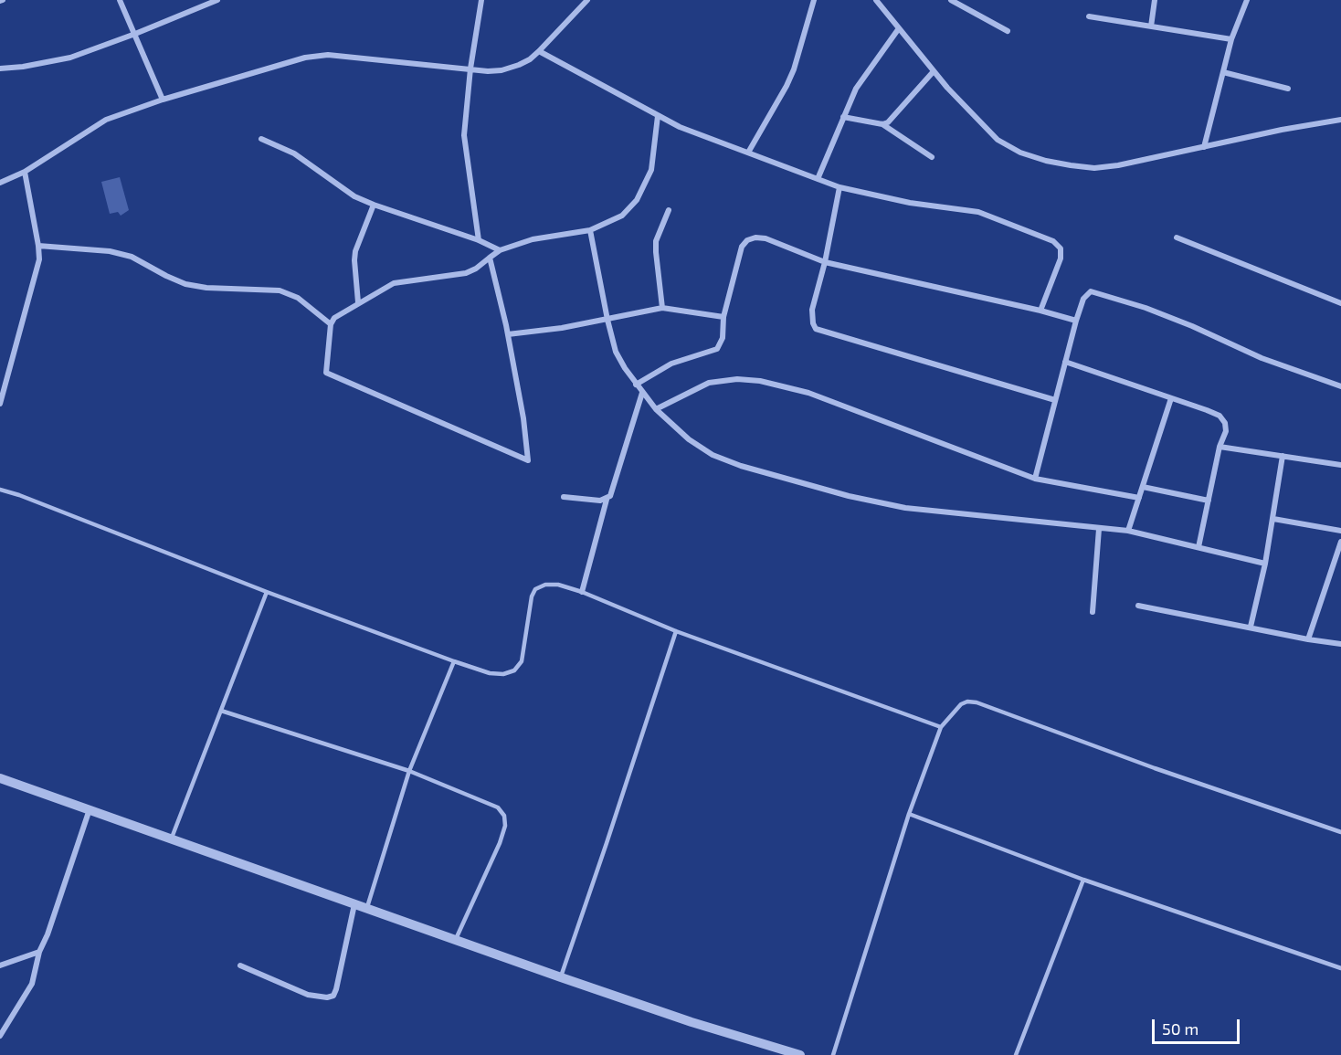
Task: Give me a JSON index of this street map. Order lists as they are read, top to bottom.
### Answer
{
  "scale_bar": "50 m"
}
